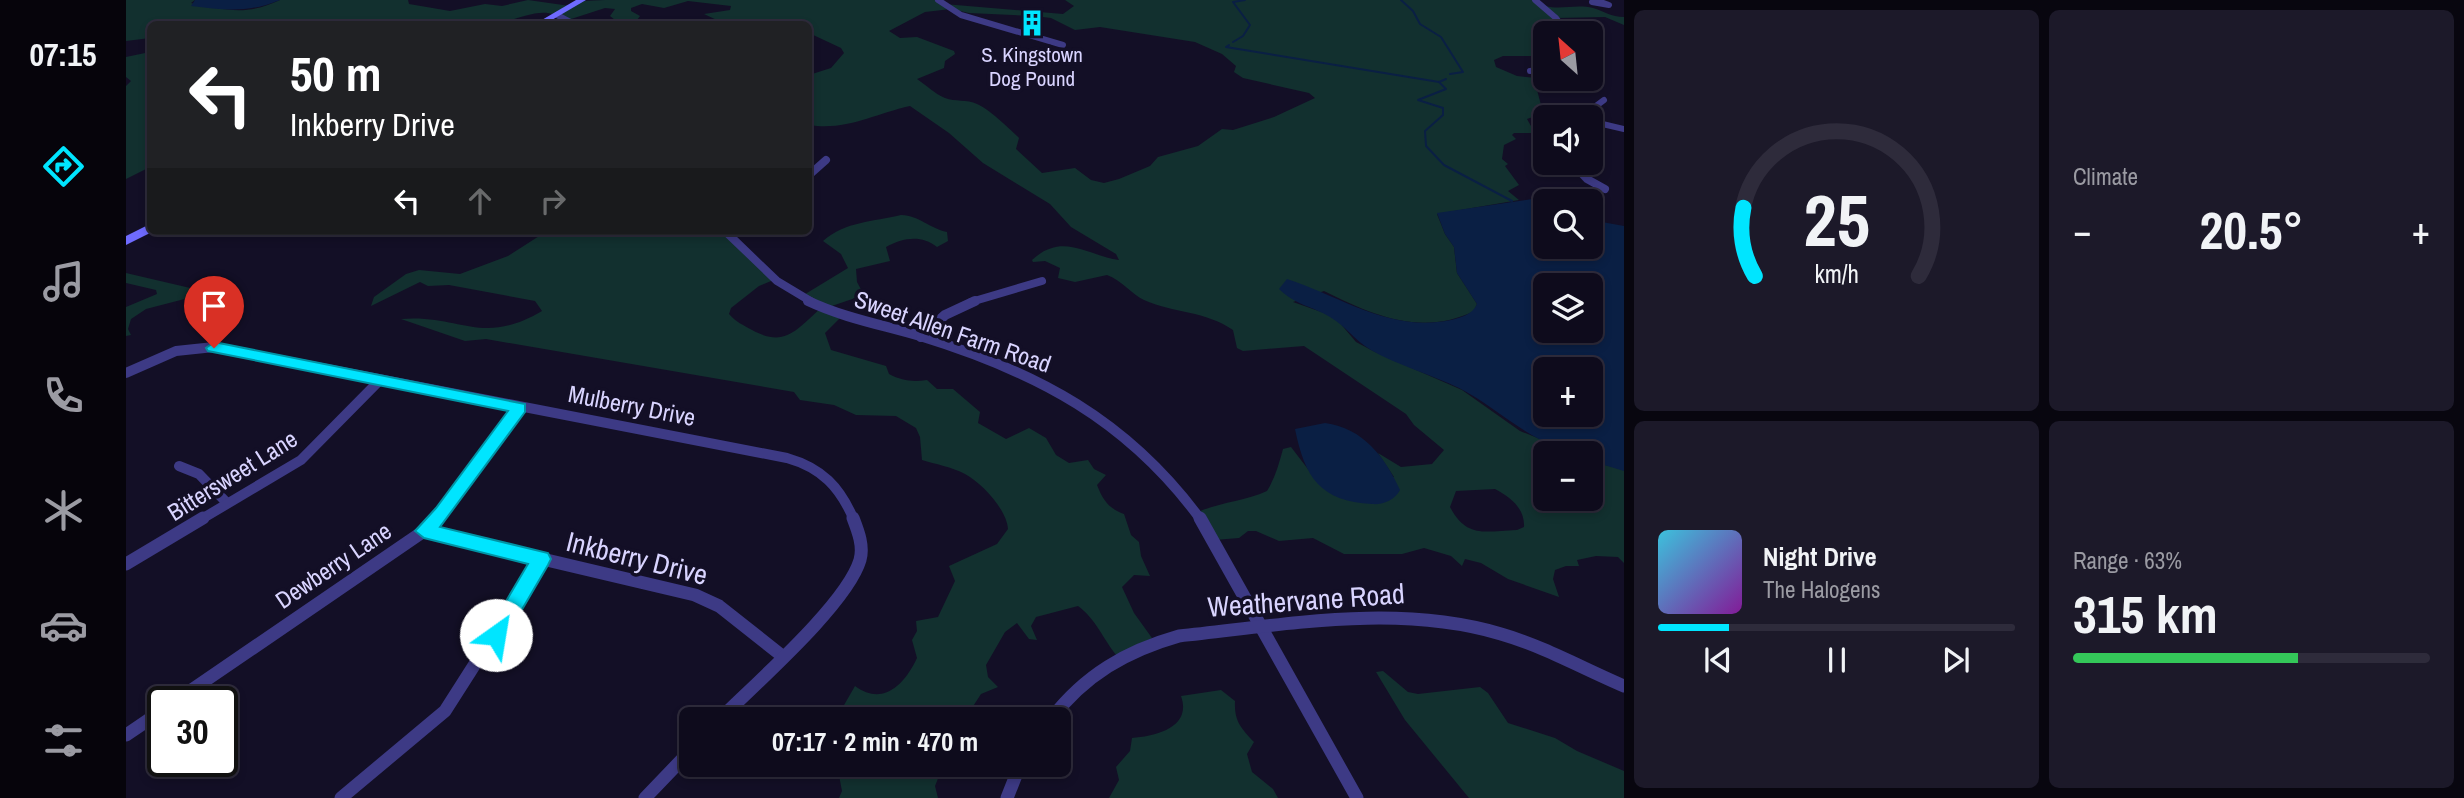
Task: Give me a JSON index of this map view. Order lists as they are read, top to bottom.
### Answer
{
  "streets": {
    "street": [
      "Sweet Allen Farm Road",
      "Mulberry Drive",
      "Bittersweet Lane",
      "Inkberry Drive",
      "Dewberry Lane",
      "Weathervane Road"
    ]
  },
  "crossings": [
    ["Sweet Allen Farm Road", "Weathervane Road"],
    ["Mulberry Drive", "Bittersweet Lane"],
    ["Mulberry Drive", "Inkberry Drive"],
    ["Mulberry Drive", "Dewberry Lane"],
    ["Inkberry Drive", "Dewberry Lane"]
  ],
  "places": {
    "building": ["S. Kingstown Dog Pound"]
  },
  "north": "top left",
  "page": {
    "tabs": "07:15",
    "tile": [
      "Climate",
      ["Range · 63%", "315 km"]
    ],
    "map_buttons": ["+", "−"],
    "turn": ["50 m", "Inkberry Drive"],
    "heat": ["−", "20.5°", "+"],
    "song": ["Night Drive", "The Halogens"],
    "limit": "30",
    "trip": "07:17 · 2 min · 470 m",
    "gauge": ["25", "km/h"]
  }
}
